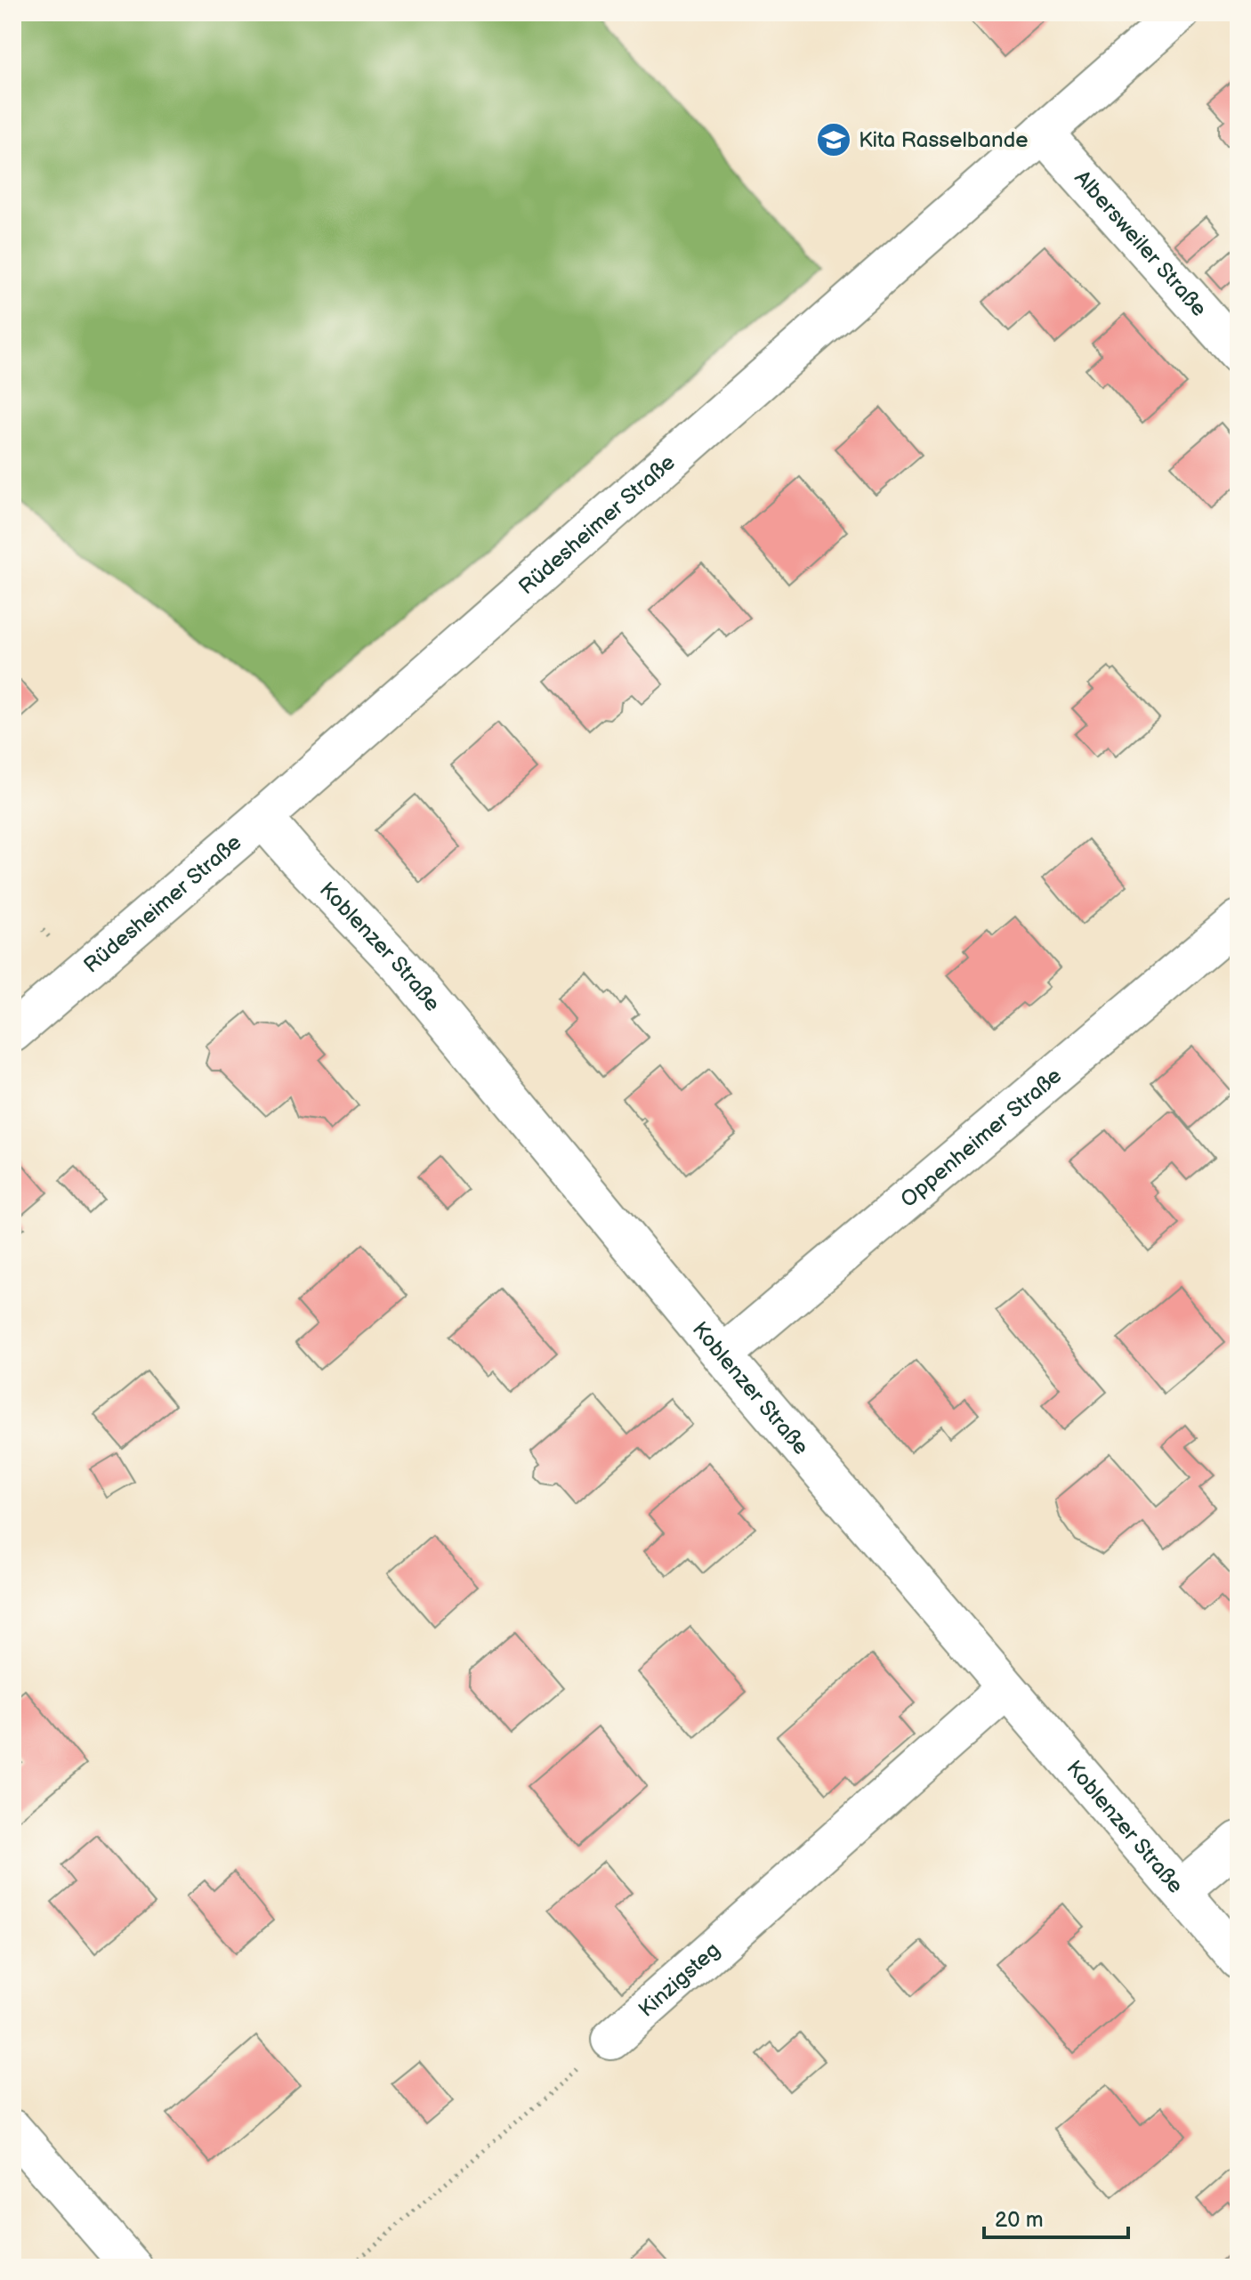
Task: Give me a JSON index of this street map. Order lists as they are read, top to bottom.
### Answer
{
  "streets": {
    "street": [
      "Albersweiler Straße",
      "Rüdesheimer Straße",
      "Koblenzer Straße",
      "Oppenheimer Straße",
      "Kinzigsteg"
    ]
  },
  "crossings": [
    ["Albersweiler Straße", "Rüdesheimer Straße"],
    ["Rüdesheimer Straße", "Koblenzer Straße"],
    ["Koblenzer Straße", "Oppenheimer Straße"],
    ["Koblenzer Straße", "Kinzigsteg"]
  ],
  "places": {
    "school or university": ["Kita Rasselbande"]
  },
  "scale_bar": "20 m"
}
